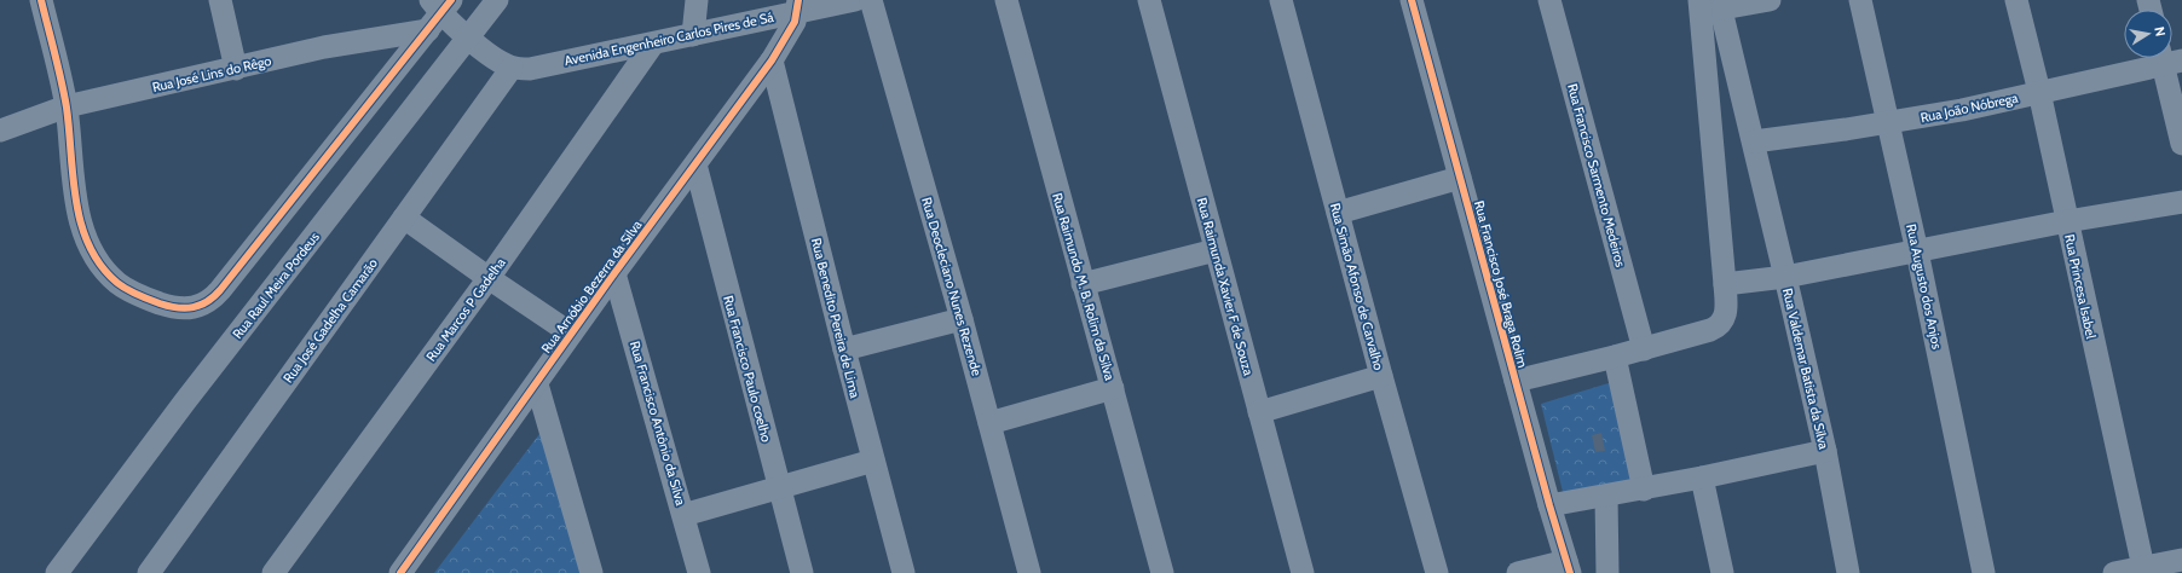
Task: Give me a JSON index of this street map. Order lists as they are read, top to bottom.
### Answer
{
  "streets": {
    "street": [
      "Avenida Engenheiro Carlos Pires de Sá",
      "Rua José Lins do Rêgo",
      "Rua João Nóbrega",
      "Rua Francisco Sarmento Medeiros",
      "Rua Francisco José Braga Rolim",
      "Rua Raul Meira Pordeus",
      "Rua Arnóbio Bezerra da Silva",
      "Rua Deocleciano Nunes Rezende",
      "Rua Raimundo M. B. Rolim da Silva",
      "Rua Raimunda Xavier F de Souza",
      "Rua Simão Afonso de Carvalho",
      "Rua Augusto dos Anjos",
      "Rua Princesa Isabel",
      "Rua Marcos P Gadelha",
      "Rua Benedito Pereira de Lima",
      "Rua José Gadelha Camarão",
      "Rua Francisco Paulo coelho",
      "Rua Valdemar Batista da Silva",
      "Rua Francisco Antônio da Silva"
    ]
  },
  "crossings": [
    ["Avenida Engenheiro Carlos Pires de Sá", "Rua Arnóbio Bezerra da Silva"],
    ["Avenida Engenheiro Carlos Pires de Sá", "Rua Marcos P Gadelha"],
    ["Avenida Engenheiro Carlos Pires de Sá", "Rua José Gadelha Camarão"],
    ["Rua João Nóbrega", "Rua Augusto dos Anjos"],
    ["Rua João Nóbrega", "Rua Princesa Isabel"],
    ["Rua Arnóbio Bezerra da Silva", "Rua Benedito Pereira de Lima"],
    ["Rua Arnóbio Bezerra da Silva", "Rua Francisco Paulo coelho"],
    ["Rua Arnóbio Bezerra da Silva", "Rua Francisco Antônio da Silva"]
  ],
  "north": "right"
}
